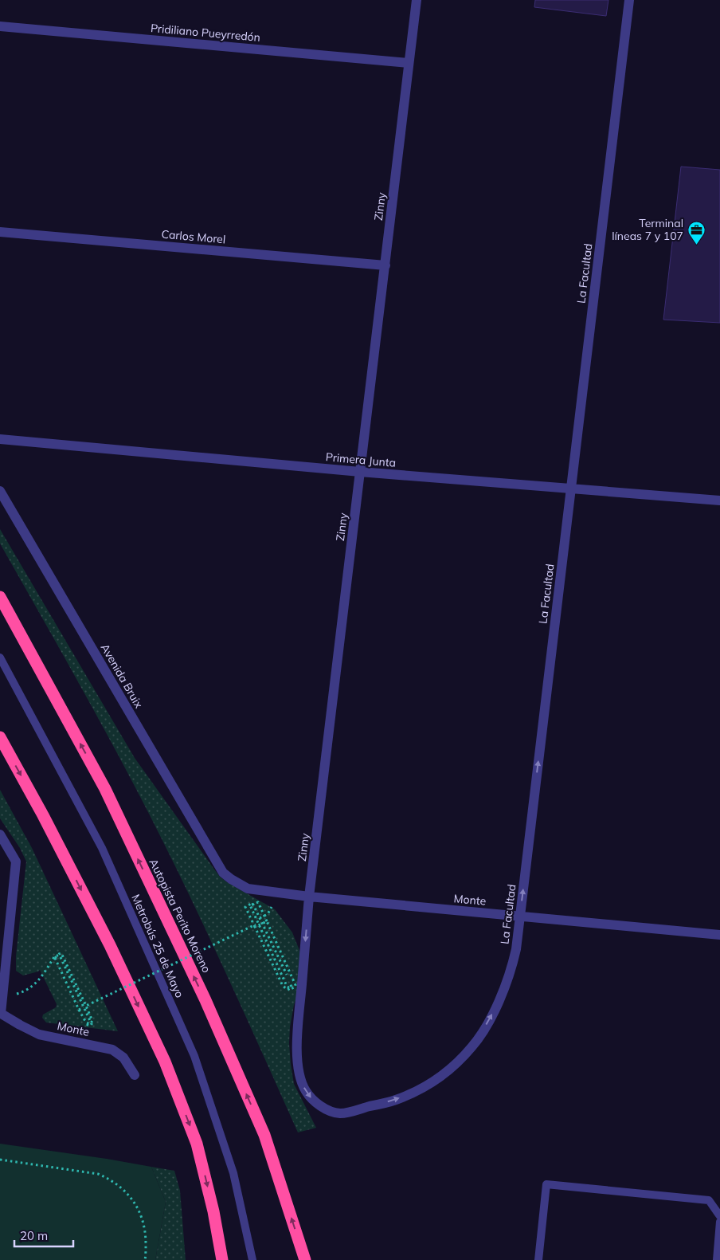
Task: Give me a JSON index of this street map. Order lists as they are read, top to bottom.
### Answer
{
  "streets": {
    "highway": ["Autopista Perito Moreno"],
    "street": [
      "Pridiliano Pueyrredón",
      "Zinny",
      "Carlos Morel",
      "La Facultad",
      "Primera Junta",
      "Avenida Bruix",
      "Monte"
    ],
    "lane": ["Metrobús 25 de Mayo"]
  },
  "crossings": [
    ["Pridiliano Pueyrredón", "Zinny"],
    ["Zinny", "Carlos Morel"],
    ["Zinny", "La Facultad"],
    ["Zinny", "Primera Junta"],
    ["Zinny", "Monte"],
    ["La Facultad", "Primera Junta"],
    ["La Facultad", "Monte"],
    ["Avenida Bruix", "Monte"]
  ],
  "one_way": ["La Facultad"],
  "places": {
    "office": ["Terminal líneas 7 y 107"]
  },
  "scale_bar": "20 m"
}
